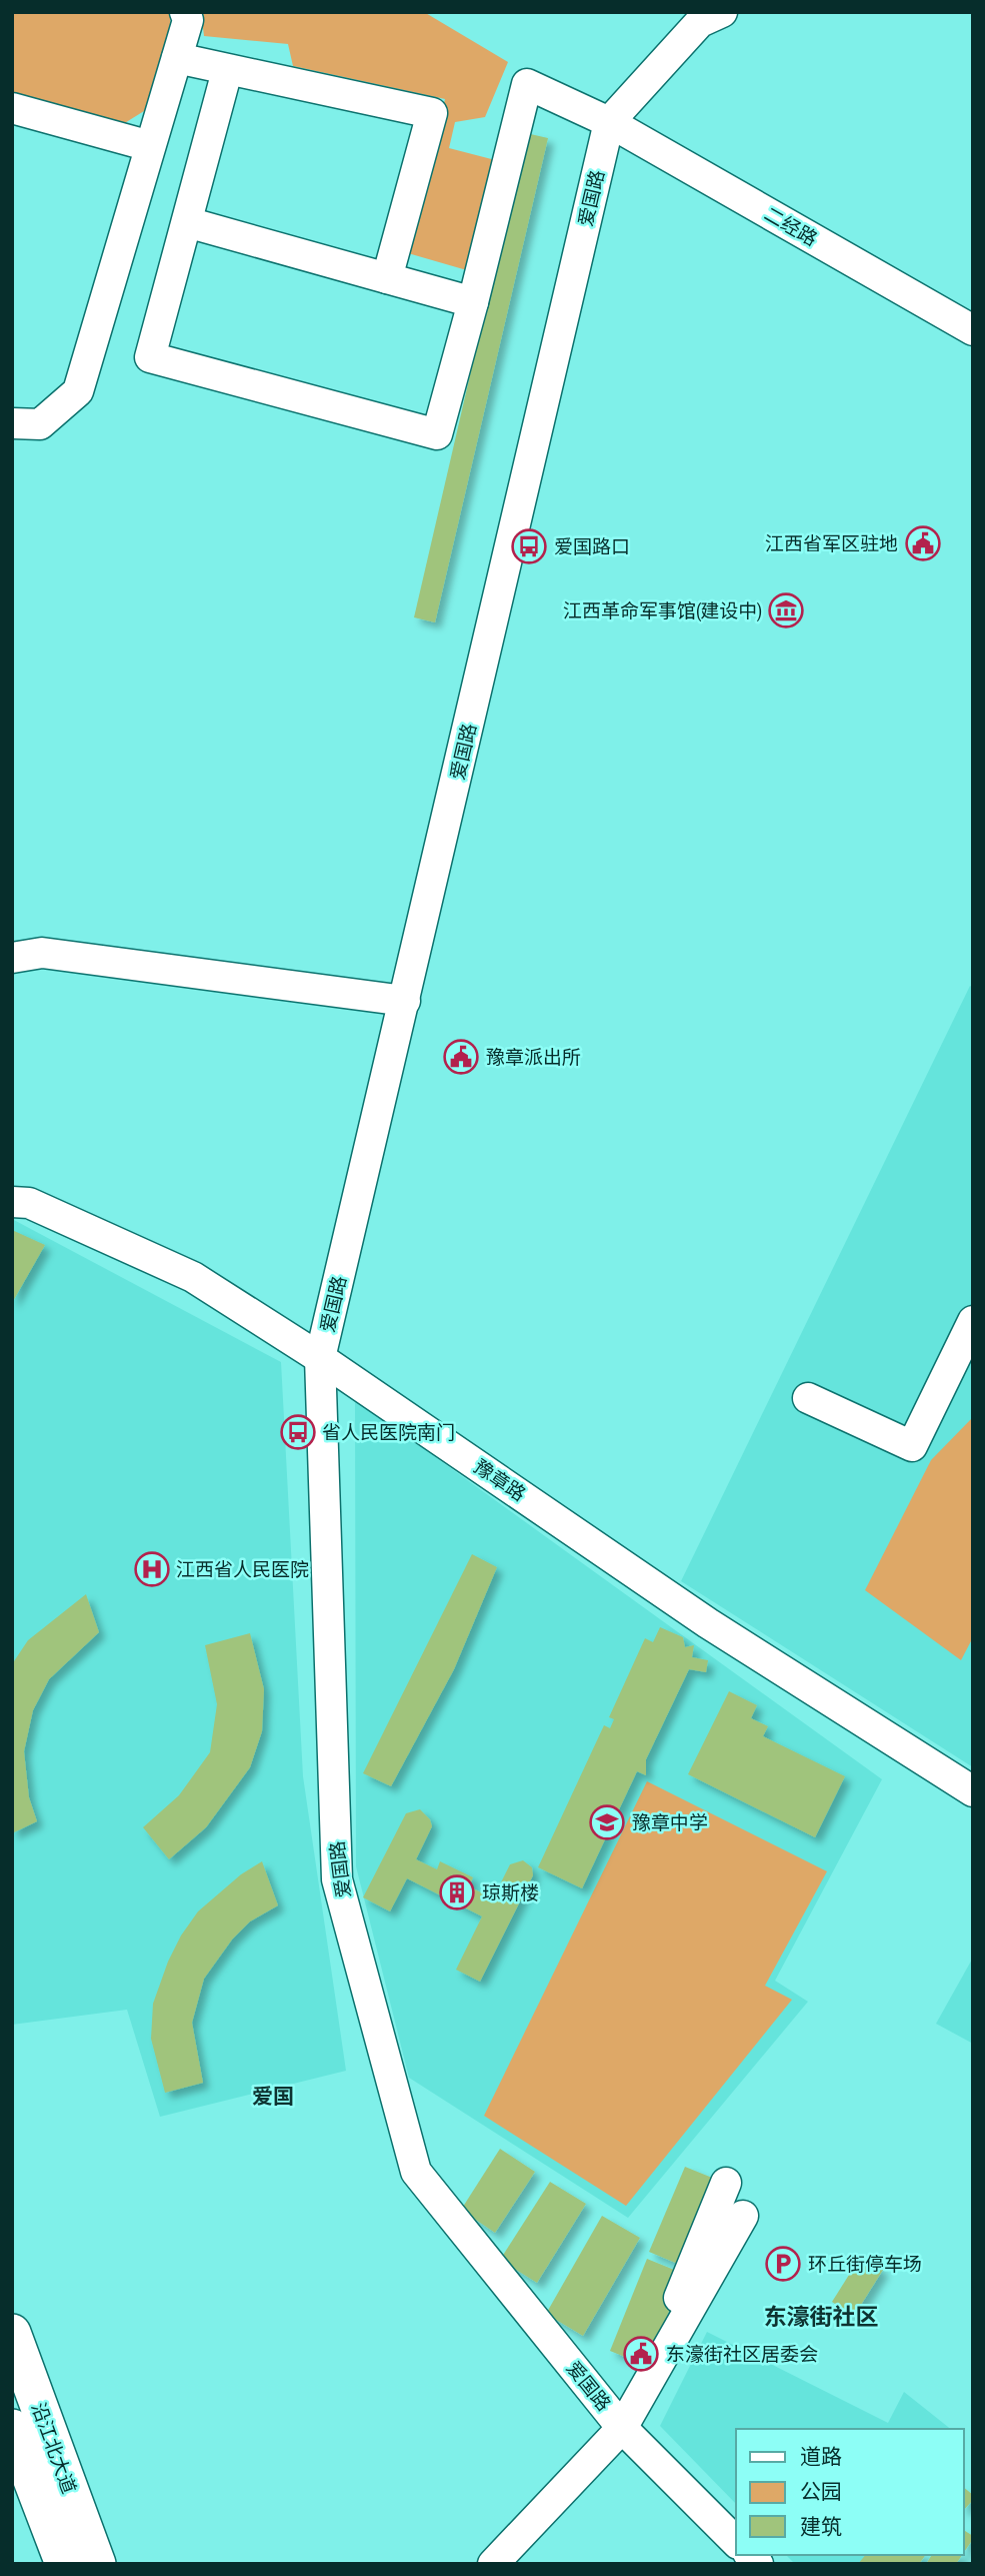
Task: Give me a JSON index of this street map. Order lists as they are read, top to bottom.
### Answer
{
  "streets": {
    "main road": ["沿江北大道"],
    "street": ["爱国路", "二经路", "豫章路"]
  },
  "crossings": [
    ["爱国路", "二经路"],
    ["爱国路", "豫章路"]
  ],
  "districts": ["爱国", "东濠街社区"],
  "places": {
    "public building": ["江西省军区驻地", "豫章派出所", "东濠街社区居委会"],
    "bus stop": ["爱国路口", "省人民医院南门"],
    "museum": ["江西革命军事馆(建设中)"],
    "hospital": ["江西省人民医院"],
    "school or university": ["豫章中学"],
    "building": ["琼斯楼"],
    "parking": ["环丘街停车场"]
  },
  "legend": ["道路", "公园", "建筑"]
}
